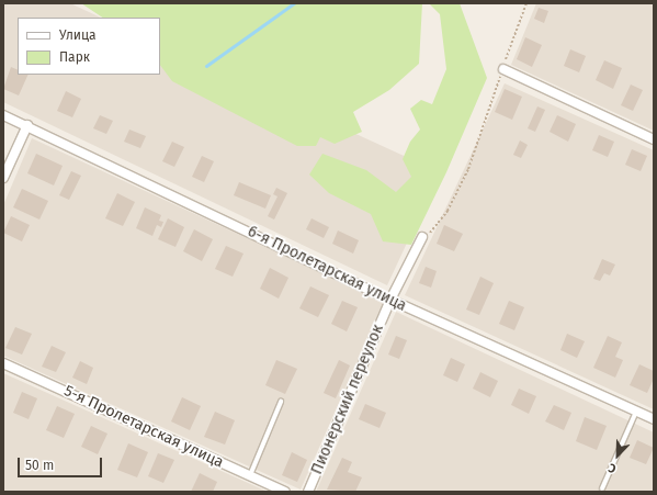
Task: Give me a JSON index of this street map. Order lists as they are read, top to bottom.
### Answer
{
  "streets": {
    "street": ["6-я Пролетарская улица", "Пионерский переулок", "5-я Пролетарская улица"]
  },
  "crossings": [
    ["6-я Пролетарская улица", "Пионерский переулок"]
  ],
  "legend": ["Улица", "Парк"],
  "scale_bar": "50 m",
  "north": "bottom left"
}
